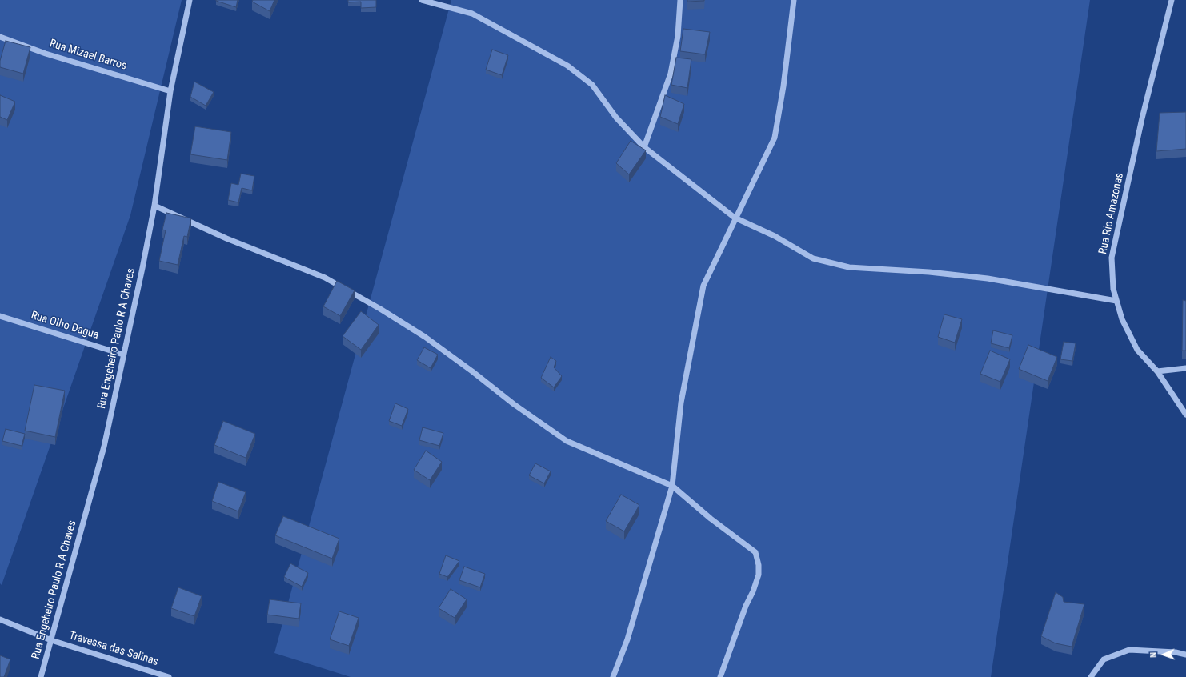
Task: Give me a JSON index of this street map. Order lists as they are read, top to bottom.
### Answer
{
  "streets": {
    "street": [
      "Rua Mizael Barros",
      "Rua Rio Amazonas",
      "Rua Olho Dagua",
      "Rua Engeheiro Paulo R A Chaves",
      "Travessa das Salinas"
    ]
  },
  "crossings": [
    ["Rua Mizael Barros", "Rua Engeheiro Paulo R A Chaves"],
    ["Rua Olho Dagua", "Rua Engeheiro Paulo R A Chaves"],
    ["Rua Engeheiro Paulo R A Chaves", "Travessa das Salinas"]
  ],
  "north": "left"
}
